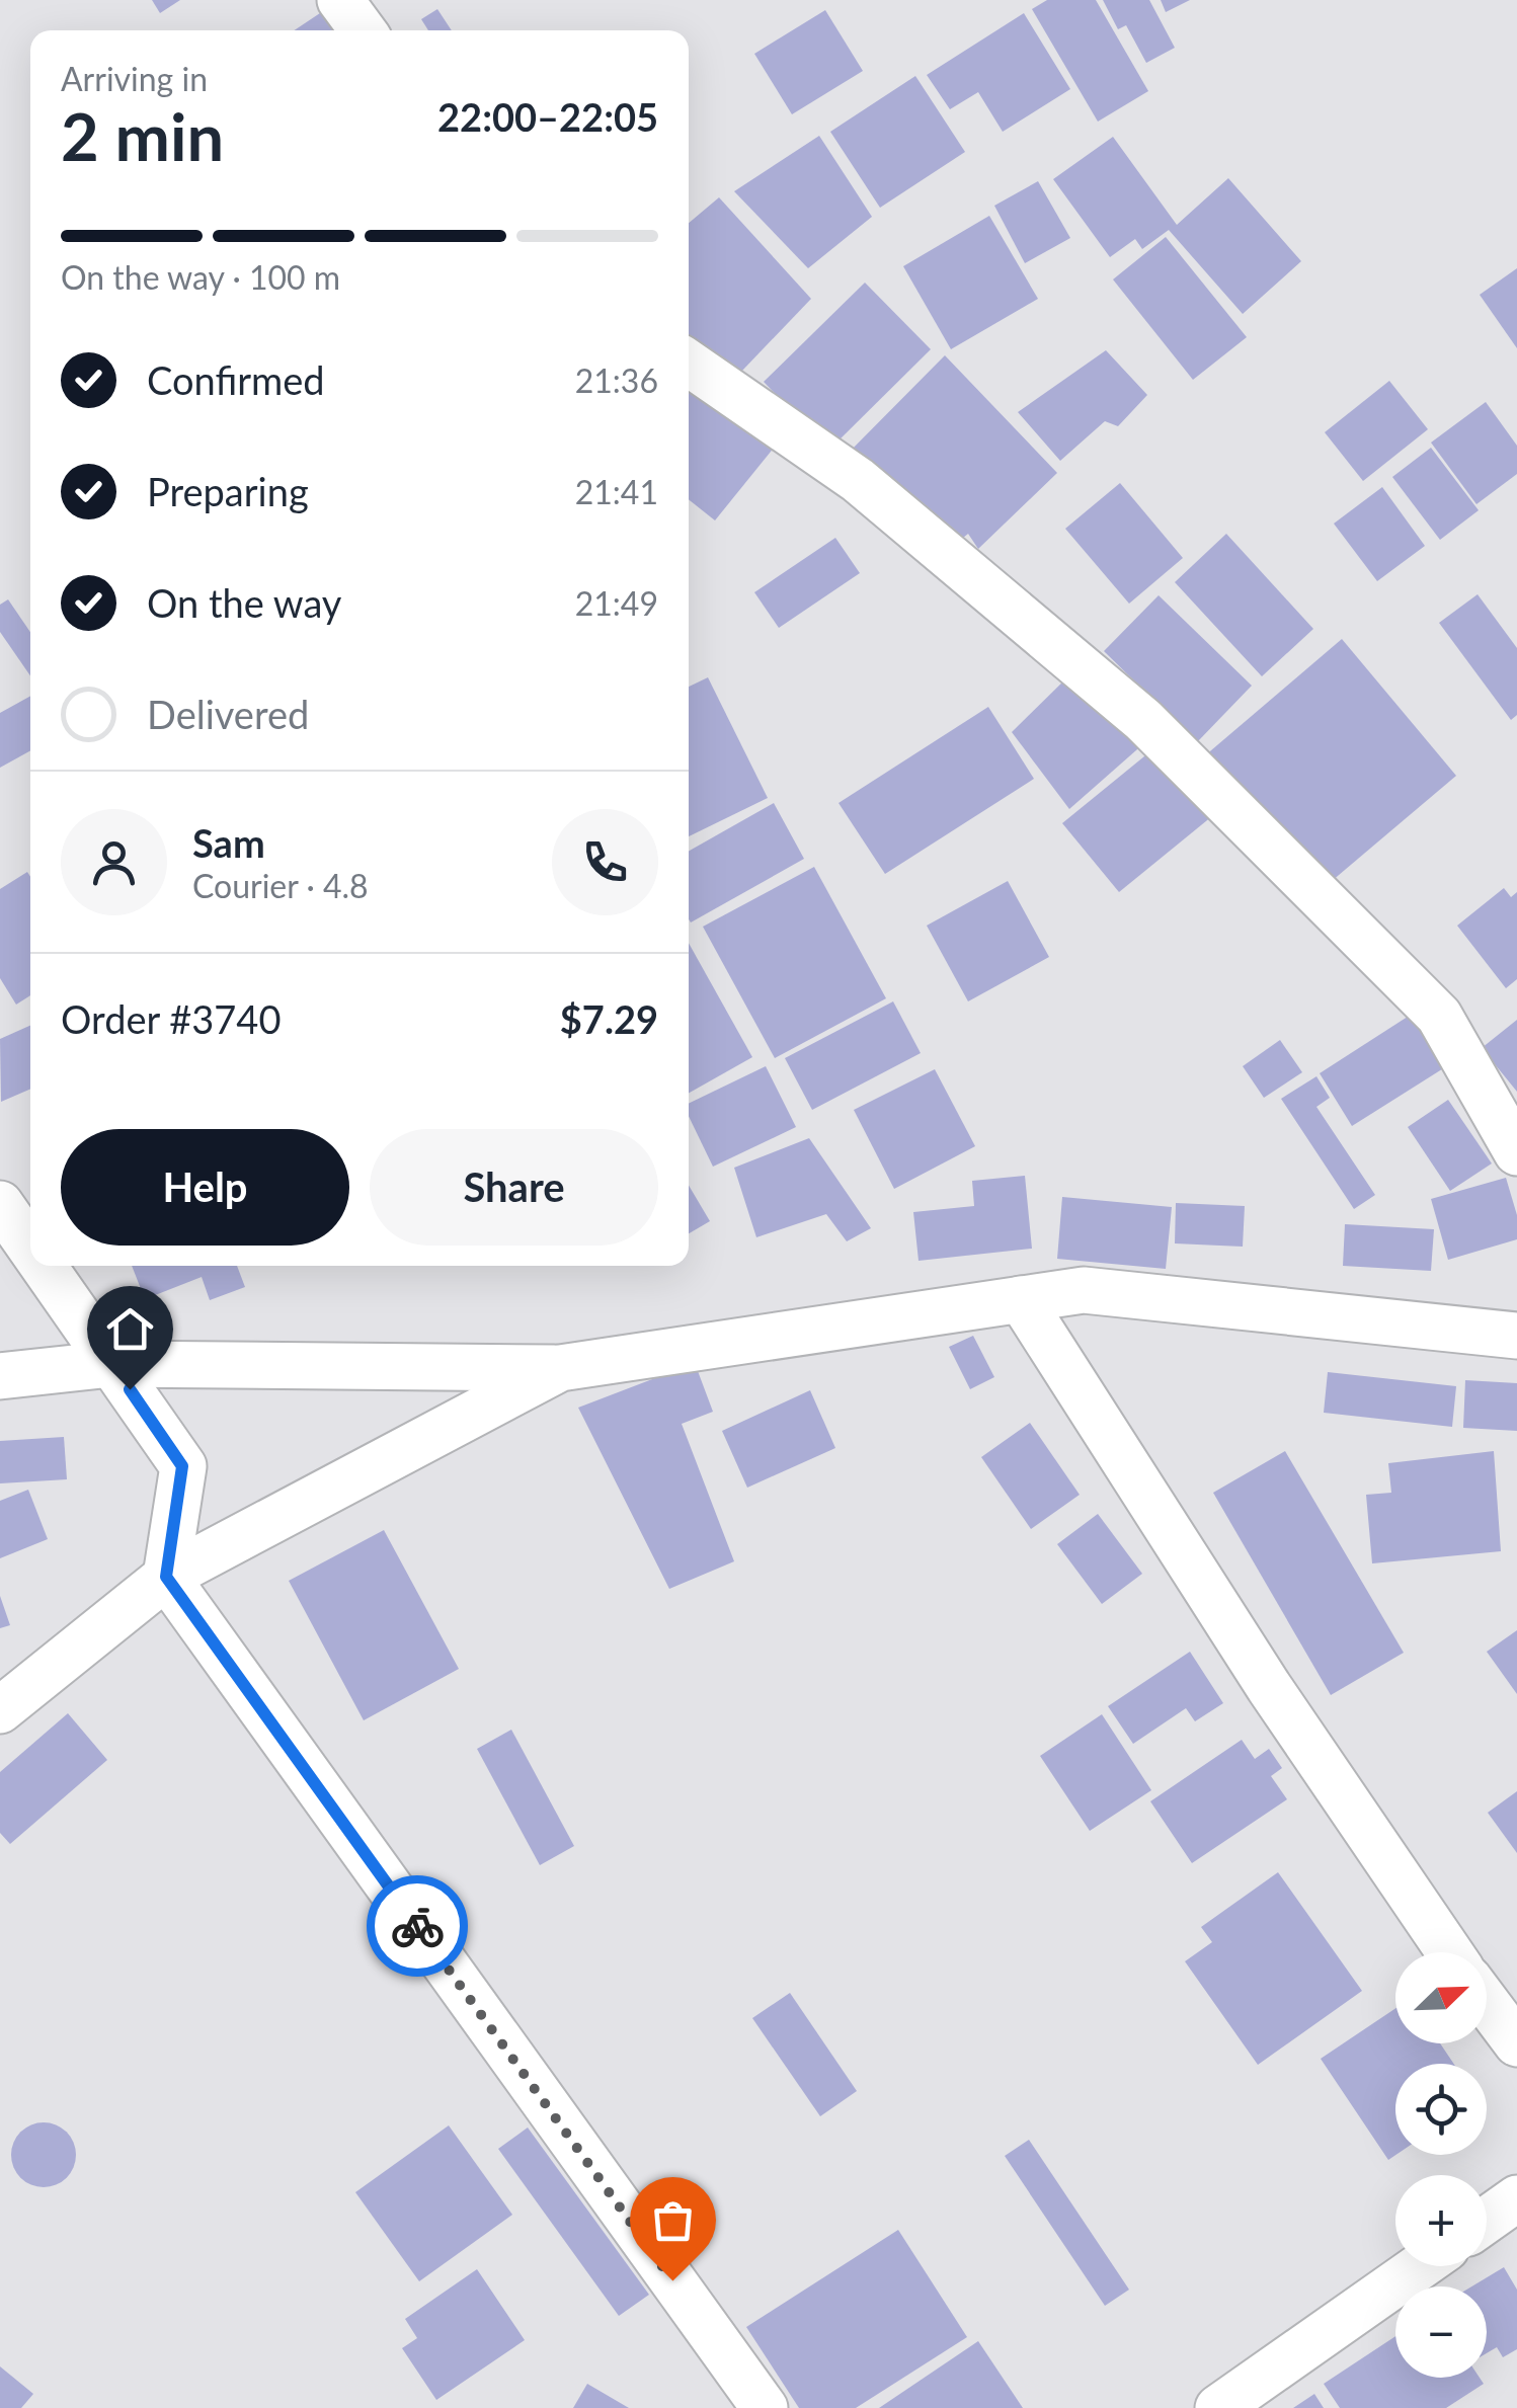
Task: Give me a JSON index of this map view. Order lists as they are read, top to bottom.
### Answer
{
  "north": "top right",
  "page": {
    "heading": ["2 min", "Arriving in", "22:00–22:05"],
    "panel": [
      "Sam",
      "Courier · 4.8",
      "Order #3740",
      "$7.29"
    ],
    "bar": "On the way · 100 m",
    "list": [
      ["Confirmed", "21:36"],
      ["Preparing", "21:41"],
      ["On the way", "21:49"],
      "Delivered"
    ],
    "buttons": ["Help", "Share"],
    "map_buttons": ["+", "−"]
  }
}
